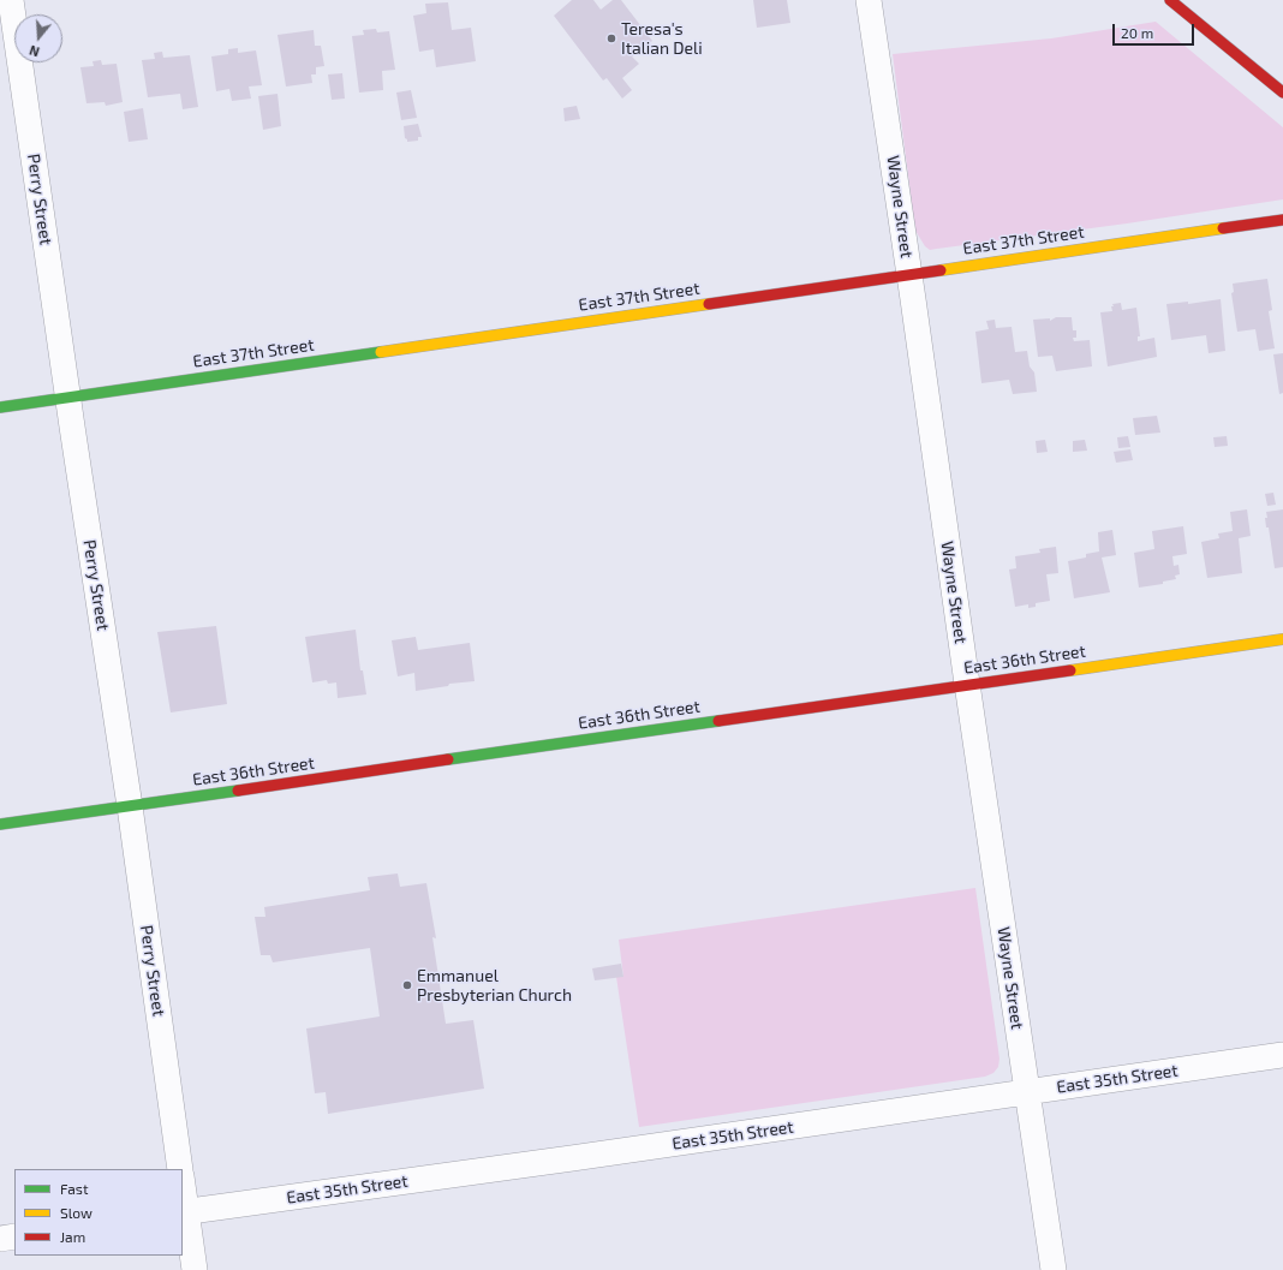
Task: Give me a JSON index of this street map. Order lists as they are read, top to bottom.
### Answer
{
  "streets": {
    "street": [
      "Perry Street",
      "Wayne Street",
      "East 37th Street",
      "East 36th Street",
      "East 35th Street"
    ]
  },
  "crossings": [
    ["Perry Street", "East 37th Street"],
    ["Perry Street", "East 36th Street"],
    ["Wayne Street", "East 37th Street"],
    ["Wayne Street", "East 36th Street"],
    ["Wayne Street", "East 35th Street"]
  ],
  "places": ["Teresa's Italian Deli", "Emmanuel Presbyterian Church"],
  "legend": ["Fast", "Slow", "Jam"],
  "scale_bar": "20 m",
  "north": "bottom"
}
